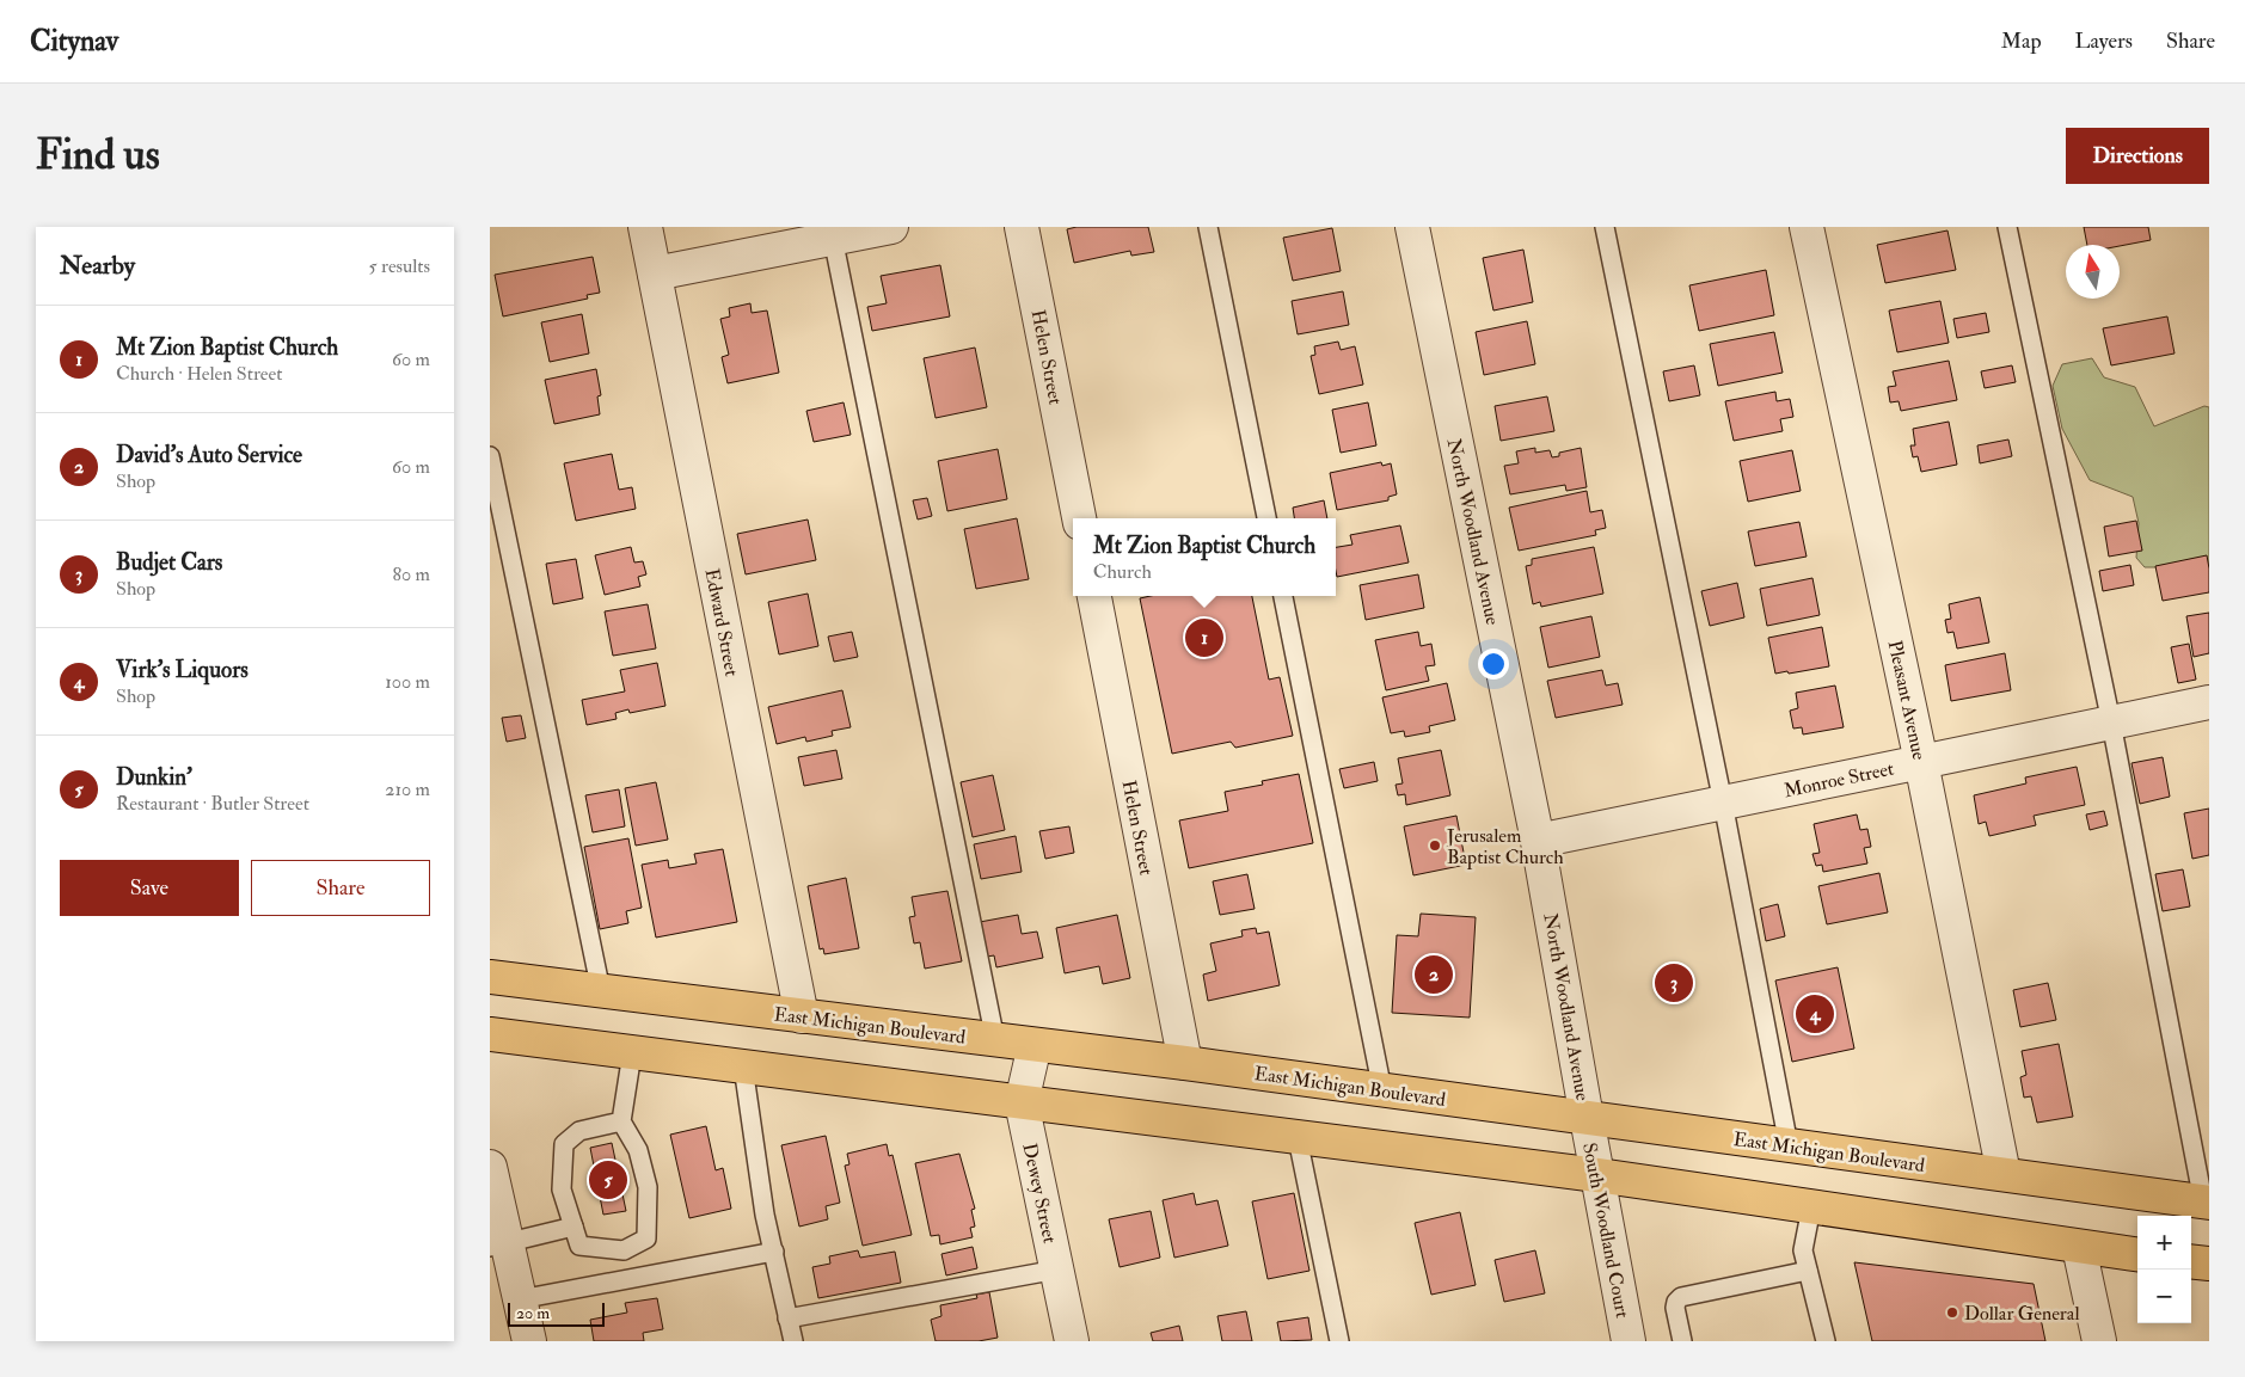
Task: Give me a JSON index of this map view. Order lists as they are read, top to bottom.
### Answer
{
  "streets": {
    "main road": ["East Michigan Boulevard"],
    "street": [
      "Helen Street",
      "North Woodland Avenue",
      "Edward Street",
      "Pleasant Avenue",
      "Monroe Street",
      "Dewey Street",
      "South Woodland Court"
    ]
  },
  "crossings": [
    ["Helen Street", "East Michigan Boulevard"],
    ["North Woodland Avenue", "Monroe Street"],
    ["North Woodland Avenue", "East Michigan Boulevard"],
    ["North Woodland Avenue", "South Woodland Court"],
    ["Edward Street", "East Michigan Boulevard"],
    ["Pleasant Avenue", "Monroe Street"],
    ["Pleasant Avenue", "East Michigan Boulevard"],
    ["East Michigan Boulevard", "Dewey Street"],
    ["East Michigan Boulevard", "South Woodland Court"]
  ],
  "places": ["Jerusalem Baptist Church", "Dollar General"],
  "scale_bar": "20 m",
  "north": "top",
  "page": {
    "header": "Citynav",
    "nav": ["Map", "Layers", "Share"],
    "buttons": [
      "Directions",
      ["Save", "Share"]
    ],
    "title": "Find us",
    "heading": ["Nearby", "5 results"],
    "list": [
      {
        "mark": "1",
        "name": "Mt Zion Baptist Church",
        "note": "Church · Helen Street",
        "value": "60 m"
      },
      {
        "mark": "2",
        "name": "David's Auto Service",
        "note": "Shop",
        "value": "60 m"
      },
      {
        "mark": "3",
        "name": "Budjet Cars",
        "note": "Shop",
        "value": "80 m"
      },
      {
        "mark": "4",
        "name": "Virk's Liquors",
        "note": "Shop",
        "value": "100 m"
      },
      {
        "mark": "5",
        "name": "Dunkin'",
        "note": "Restaurant · Butler Street",
        "value": "210 m"
      }
    ],
    "popup": ["Mt Zion Baptist Church", "Church"],
    "pins": [
      "1",
      "2",
      "3",
      "4",
      "5"
    ],
    "map_buttons": ["+", "−"],
    "scale": "20 m"
  }
}
